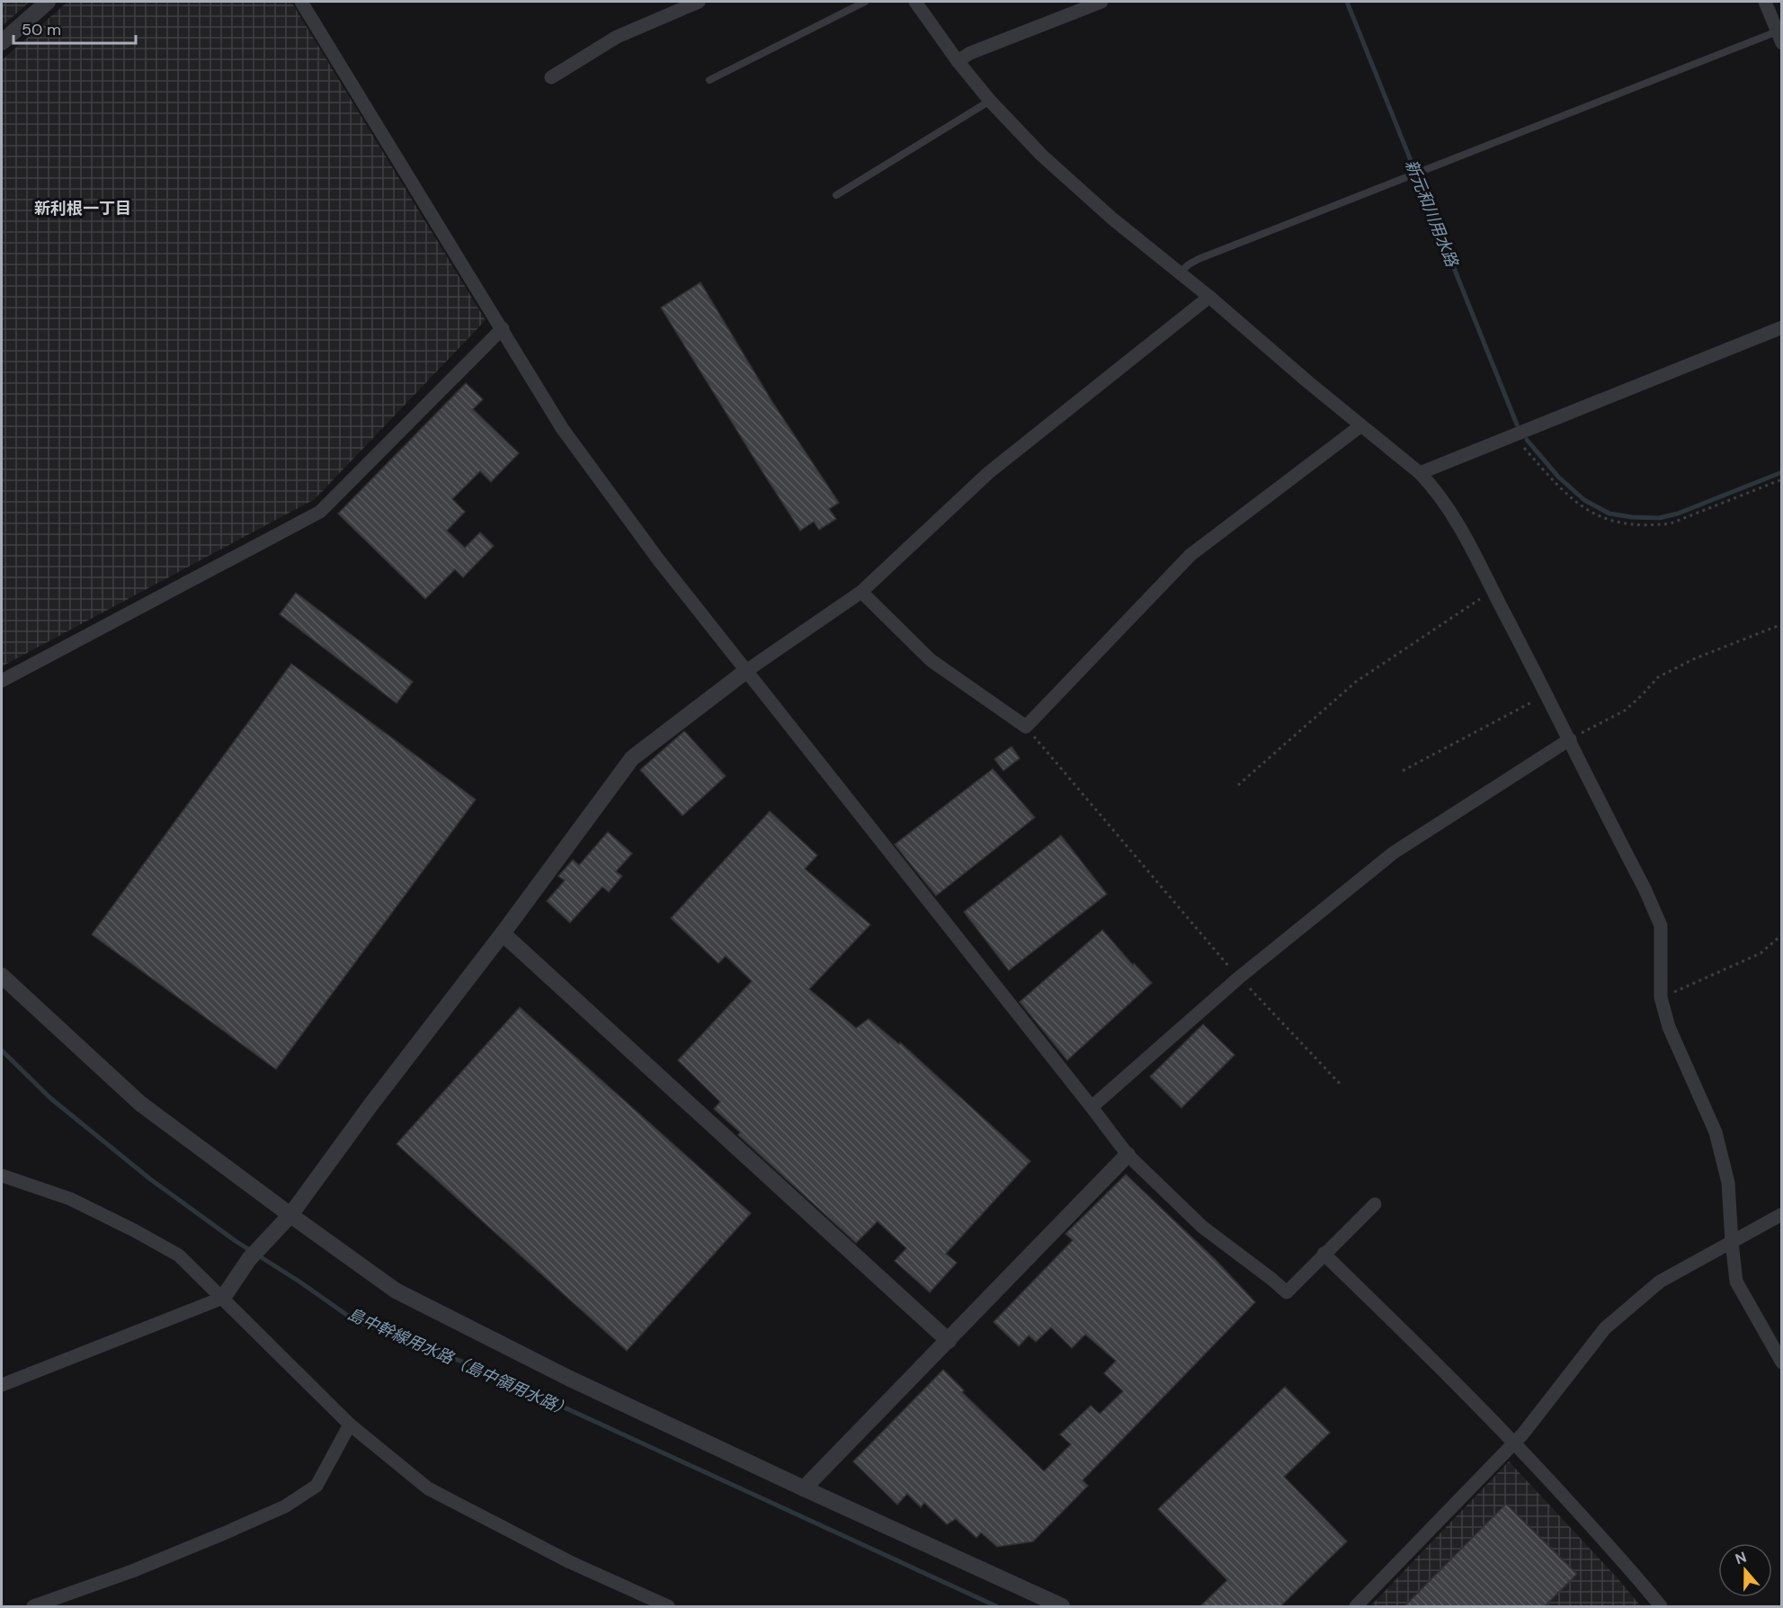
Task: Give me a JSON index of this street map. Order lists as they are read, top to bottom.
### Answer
{
  "districts": ["新利根一丁目"],
  "water": ["新元和川用水路", "島中幹線用水路（島中領用水路）"],
  "scale_bar": "50 m",
  "north": "top"
}
